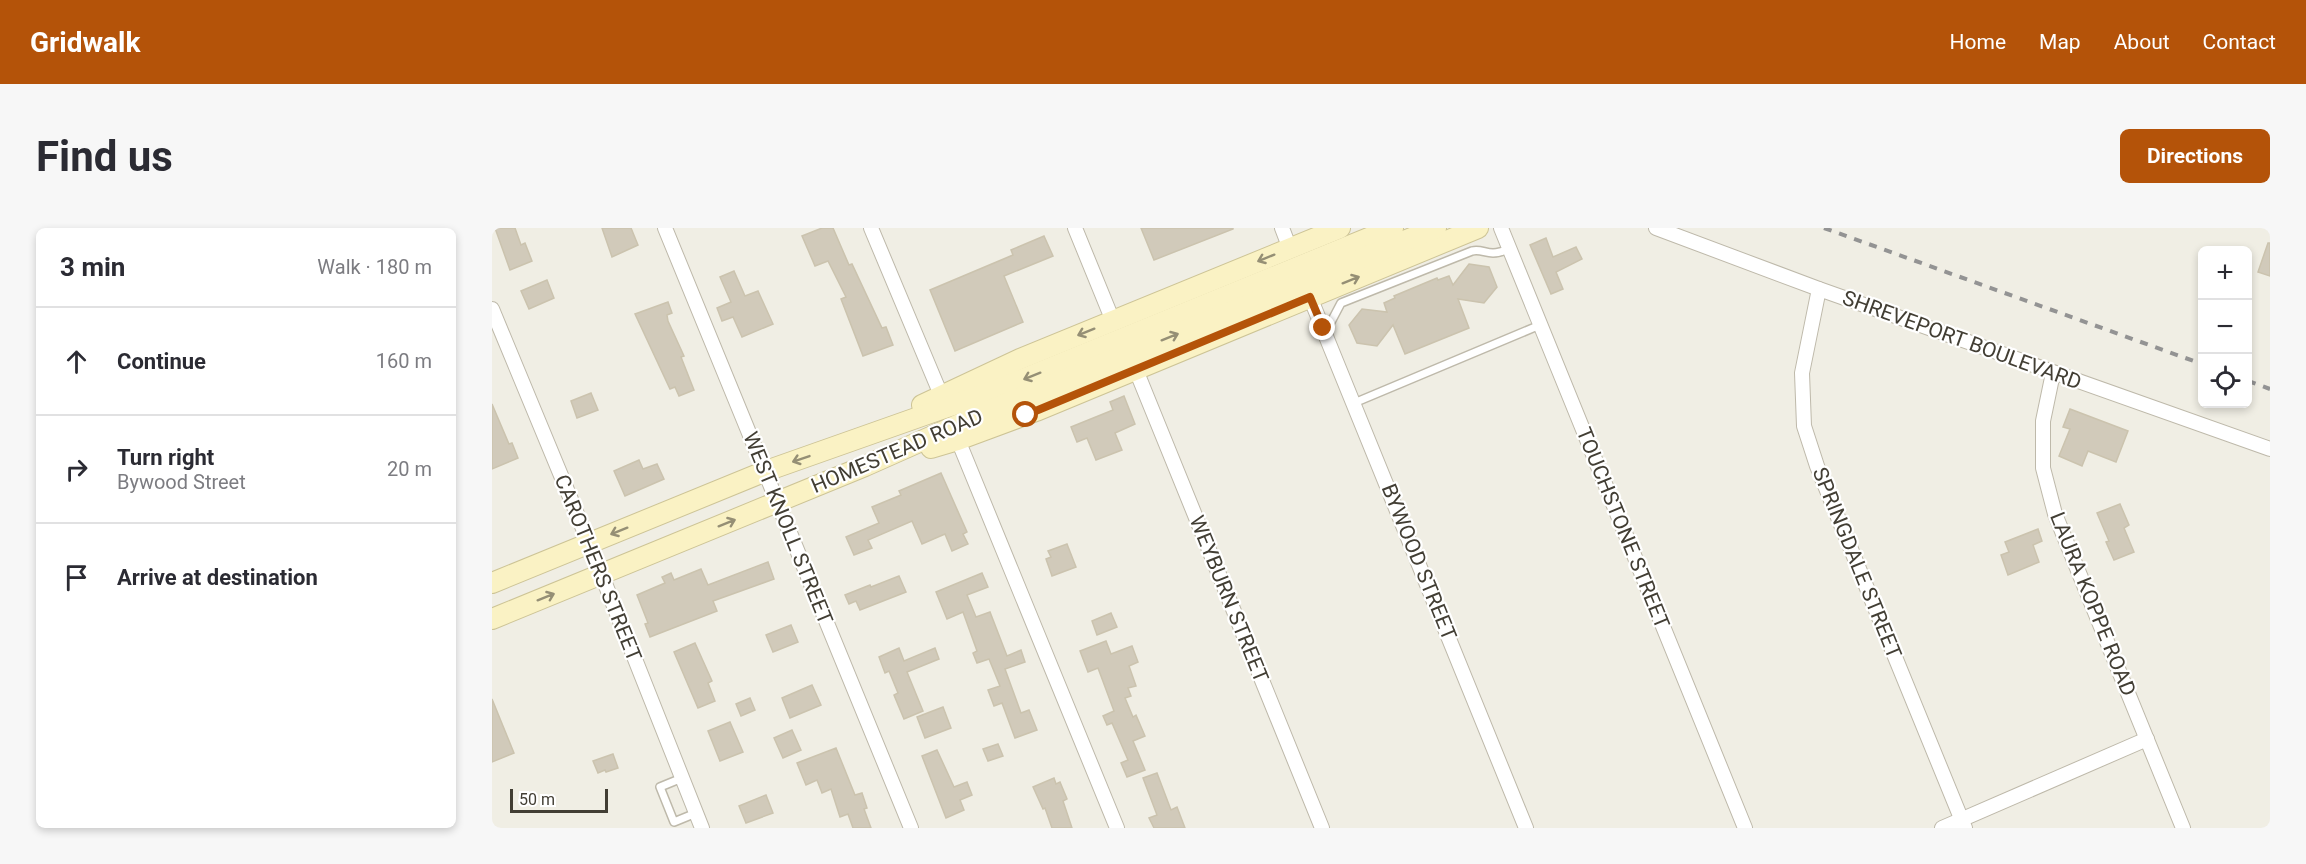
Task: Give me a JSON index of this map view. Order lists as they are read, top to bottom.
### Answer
{
  "streets": {
    "main road": ["HOMESTEAD ROAD"],
    "street": [
      "SHREVEPORT BOULEVARD",
      "WEST KNOLL STREET",
      "TOUCHSTONE STREET",
      "BYWOOD STREET",
      "SPRINGDALE STREET",
      "CAROTHERS STREET",
      "WEYBURN STREET",
      "LAURA KOPPE ROAD"
    ]
  },
  "crossings": [
    ["SHREVEPORT BOULEVARD", "SPRINGDALE STREET"],
    ["SHREVEPORT BOULEVARD", "LAURA KOPPE ROAD"],
    ["HOMESTEAD ROAD", "WEST KNOLL STREET"],
    ["HOMESTEAD ROAD", "BYWOOD STREET"],
    ["HOMESTEAD ROAD", "CAROTHERS STREET"]
  ],
  "scale_bar": "50 m",
  "page": {
    "header": "Gridwalk",
    "nav": [
      "Home",
      "Map",
      "About",
      "Contact"
    ],
    "buttons": "Directions",
    "title": "Find us",
    "heading": ["3 min", "Walk · 180 m"],
    "map_buttons": ["+", "−"],
    "list": [
      ["Continue", "160 m"],
      ["Turn right", "Bywood Street", "20 m"],
      "Arrive at destination"
    ],
    "scale": "50 m"
  }
}
